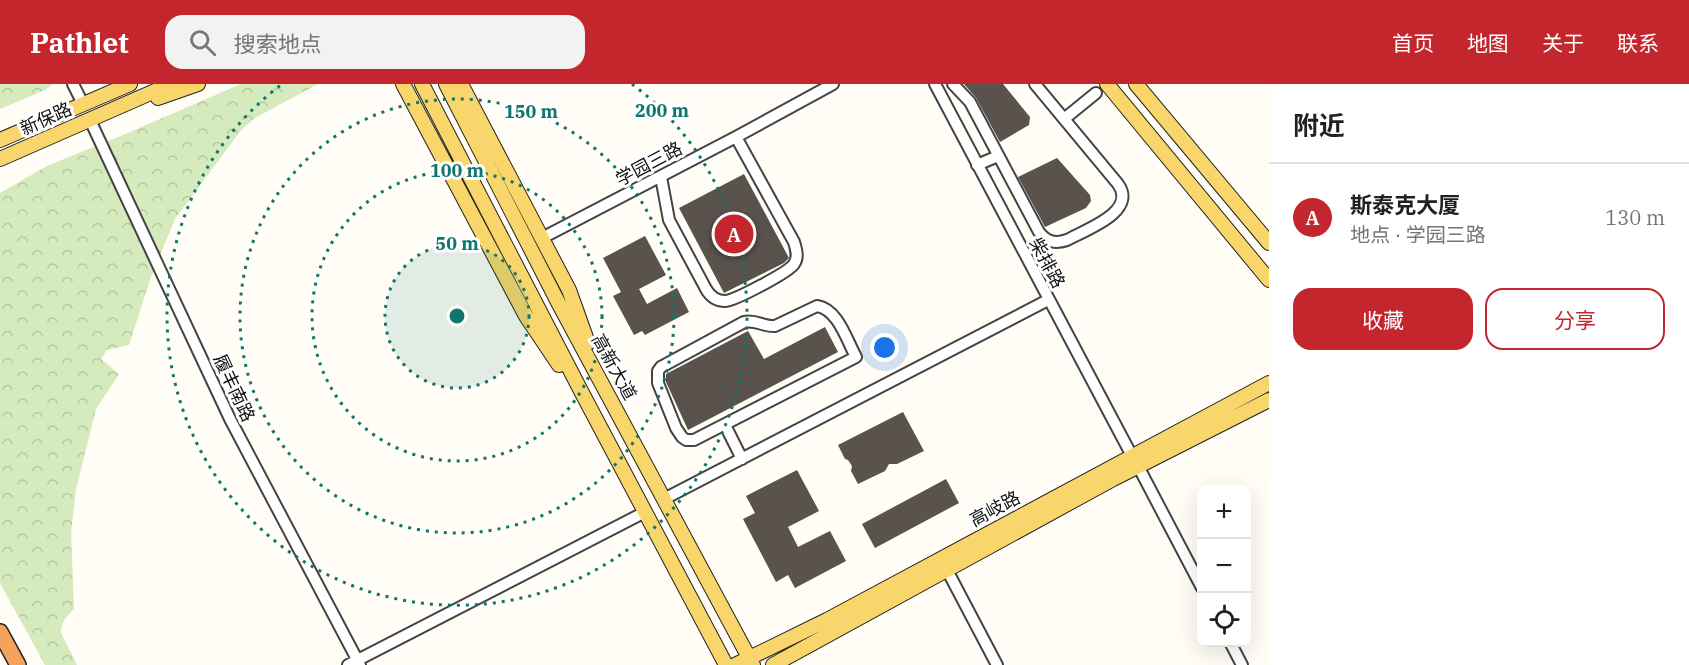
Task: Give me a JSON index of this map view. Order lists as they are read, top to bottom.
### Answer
{
  "streets": {
    "main road": ["新保路", "高新大道", "高岐路"],
    "street": ["学园三路", "柴排路", "履丰南路"]
  },
  "crossings": [
    ["新保路", "履丰南路"],
    ["柴排路", "高岐路"],
    ["高新大道", "高岐路"]
  ],
  "page": {
    "header": "Pathlet",
    "search": "搜索地点",
    "nav": [
      "首页",
      "地图",
      "关于",
      "联系"
    ],
    "heading": "附近",
    "list": [
      {
        "mark": "A",
        "name": "斯泰克大厦",
        "note": "地点 · 学园三路",
        "value": "130 m"
      }
    ],
    "pins": "A",
    "buttons": ["收藏", "分享"],
    "map_buttons": ["+", "−"]
  },
  "rings": [
    "200 m",
    "150 m",
    "100 m",
    "50 m"
  ]
}
